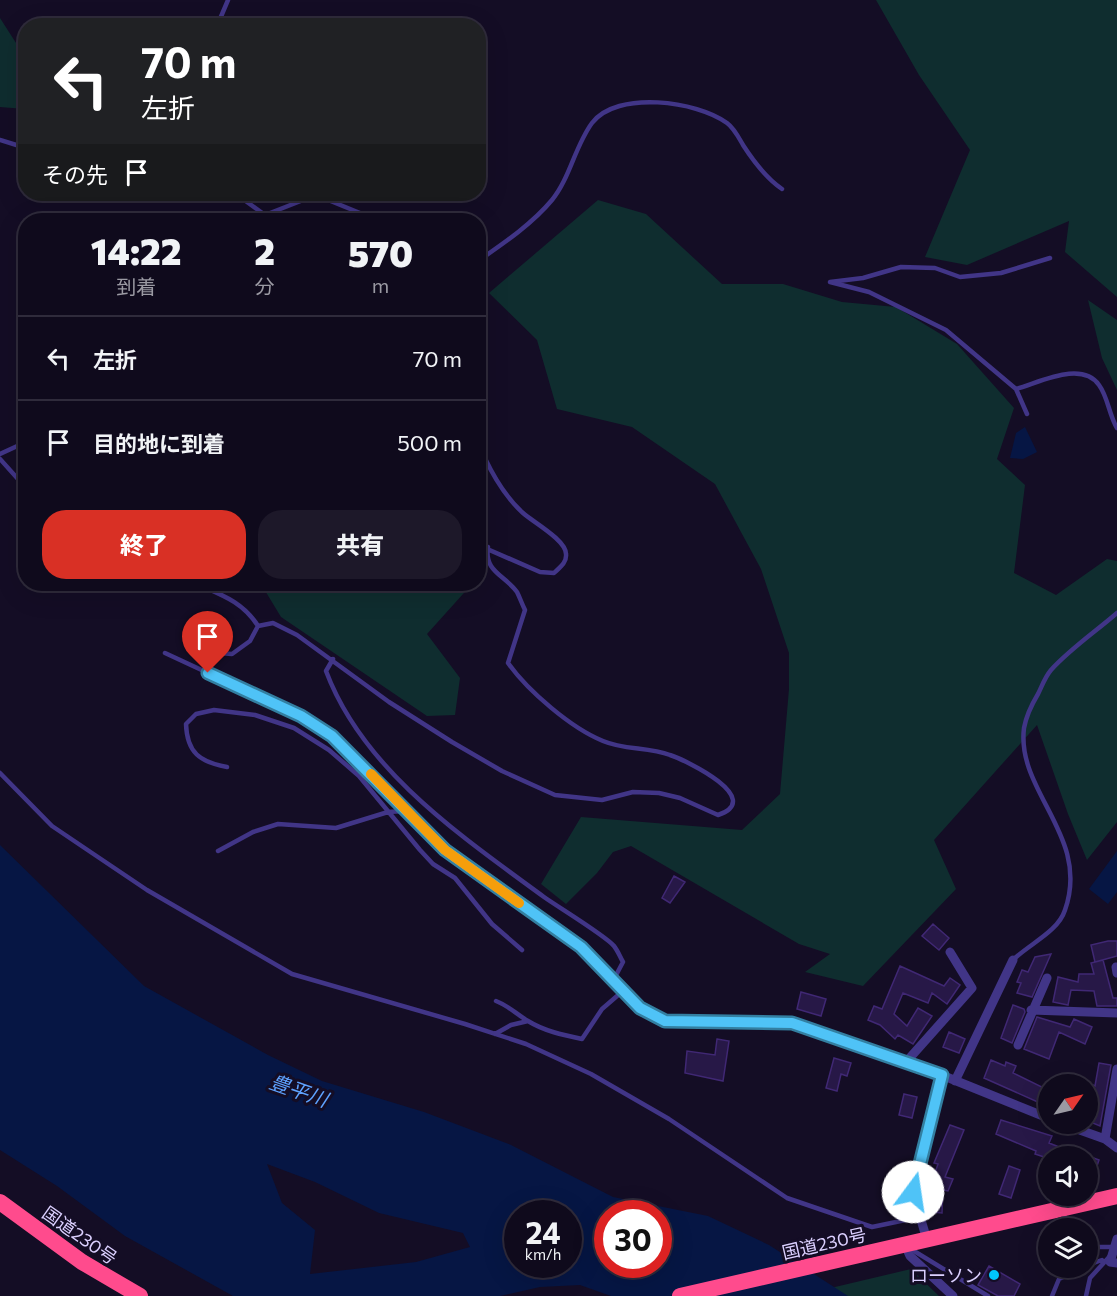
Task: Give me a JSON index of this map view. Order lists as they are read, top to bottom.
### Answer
{
  "streets": {
    "highway": ["国道230号"]
  },
  "water": ["豊平川"],
  "places": ["ローソン"],
  "north": "top right",
  "page": {
    "turn": ["70 m", "左折"],
    "then": "その先",
    "eta": [
      "14:22",
      "到着",
      "2",
      "分",
      "570",
      "m"
    ],
    "list": [
      {
        "name": "左折",
        "value": "70 m"
      },
      {
        "name": "目的地に到着",
        "value": "500 m"
      }
    ],
    "buttons": ["終了", "共有"],
    "speed": "24 km/h",
    "limit": "30"
  }
}
